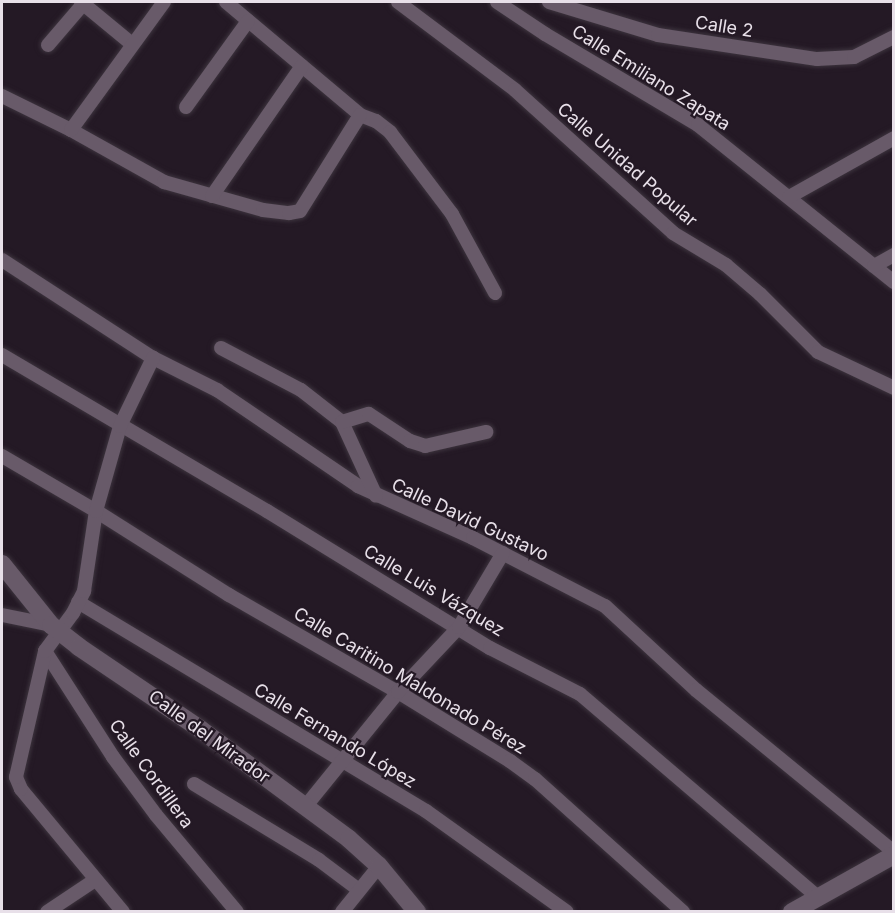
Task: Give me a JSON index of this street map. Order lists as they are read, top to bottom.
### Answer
{
  "streets": {
    "street": [
      "Calle 2",
      "Calle Emiliano Zapata",
      "Calle Unidad Popular",
      "Calle David Gustavo",
      "Calle Luis Vázquez",
      "Calle Caritino Maldonado Pérez",
      "Calle Fernando López",
      "Calle del Mirador",
      "Calle Cordillera"
    ]
  }
}
